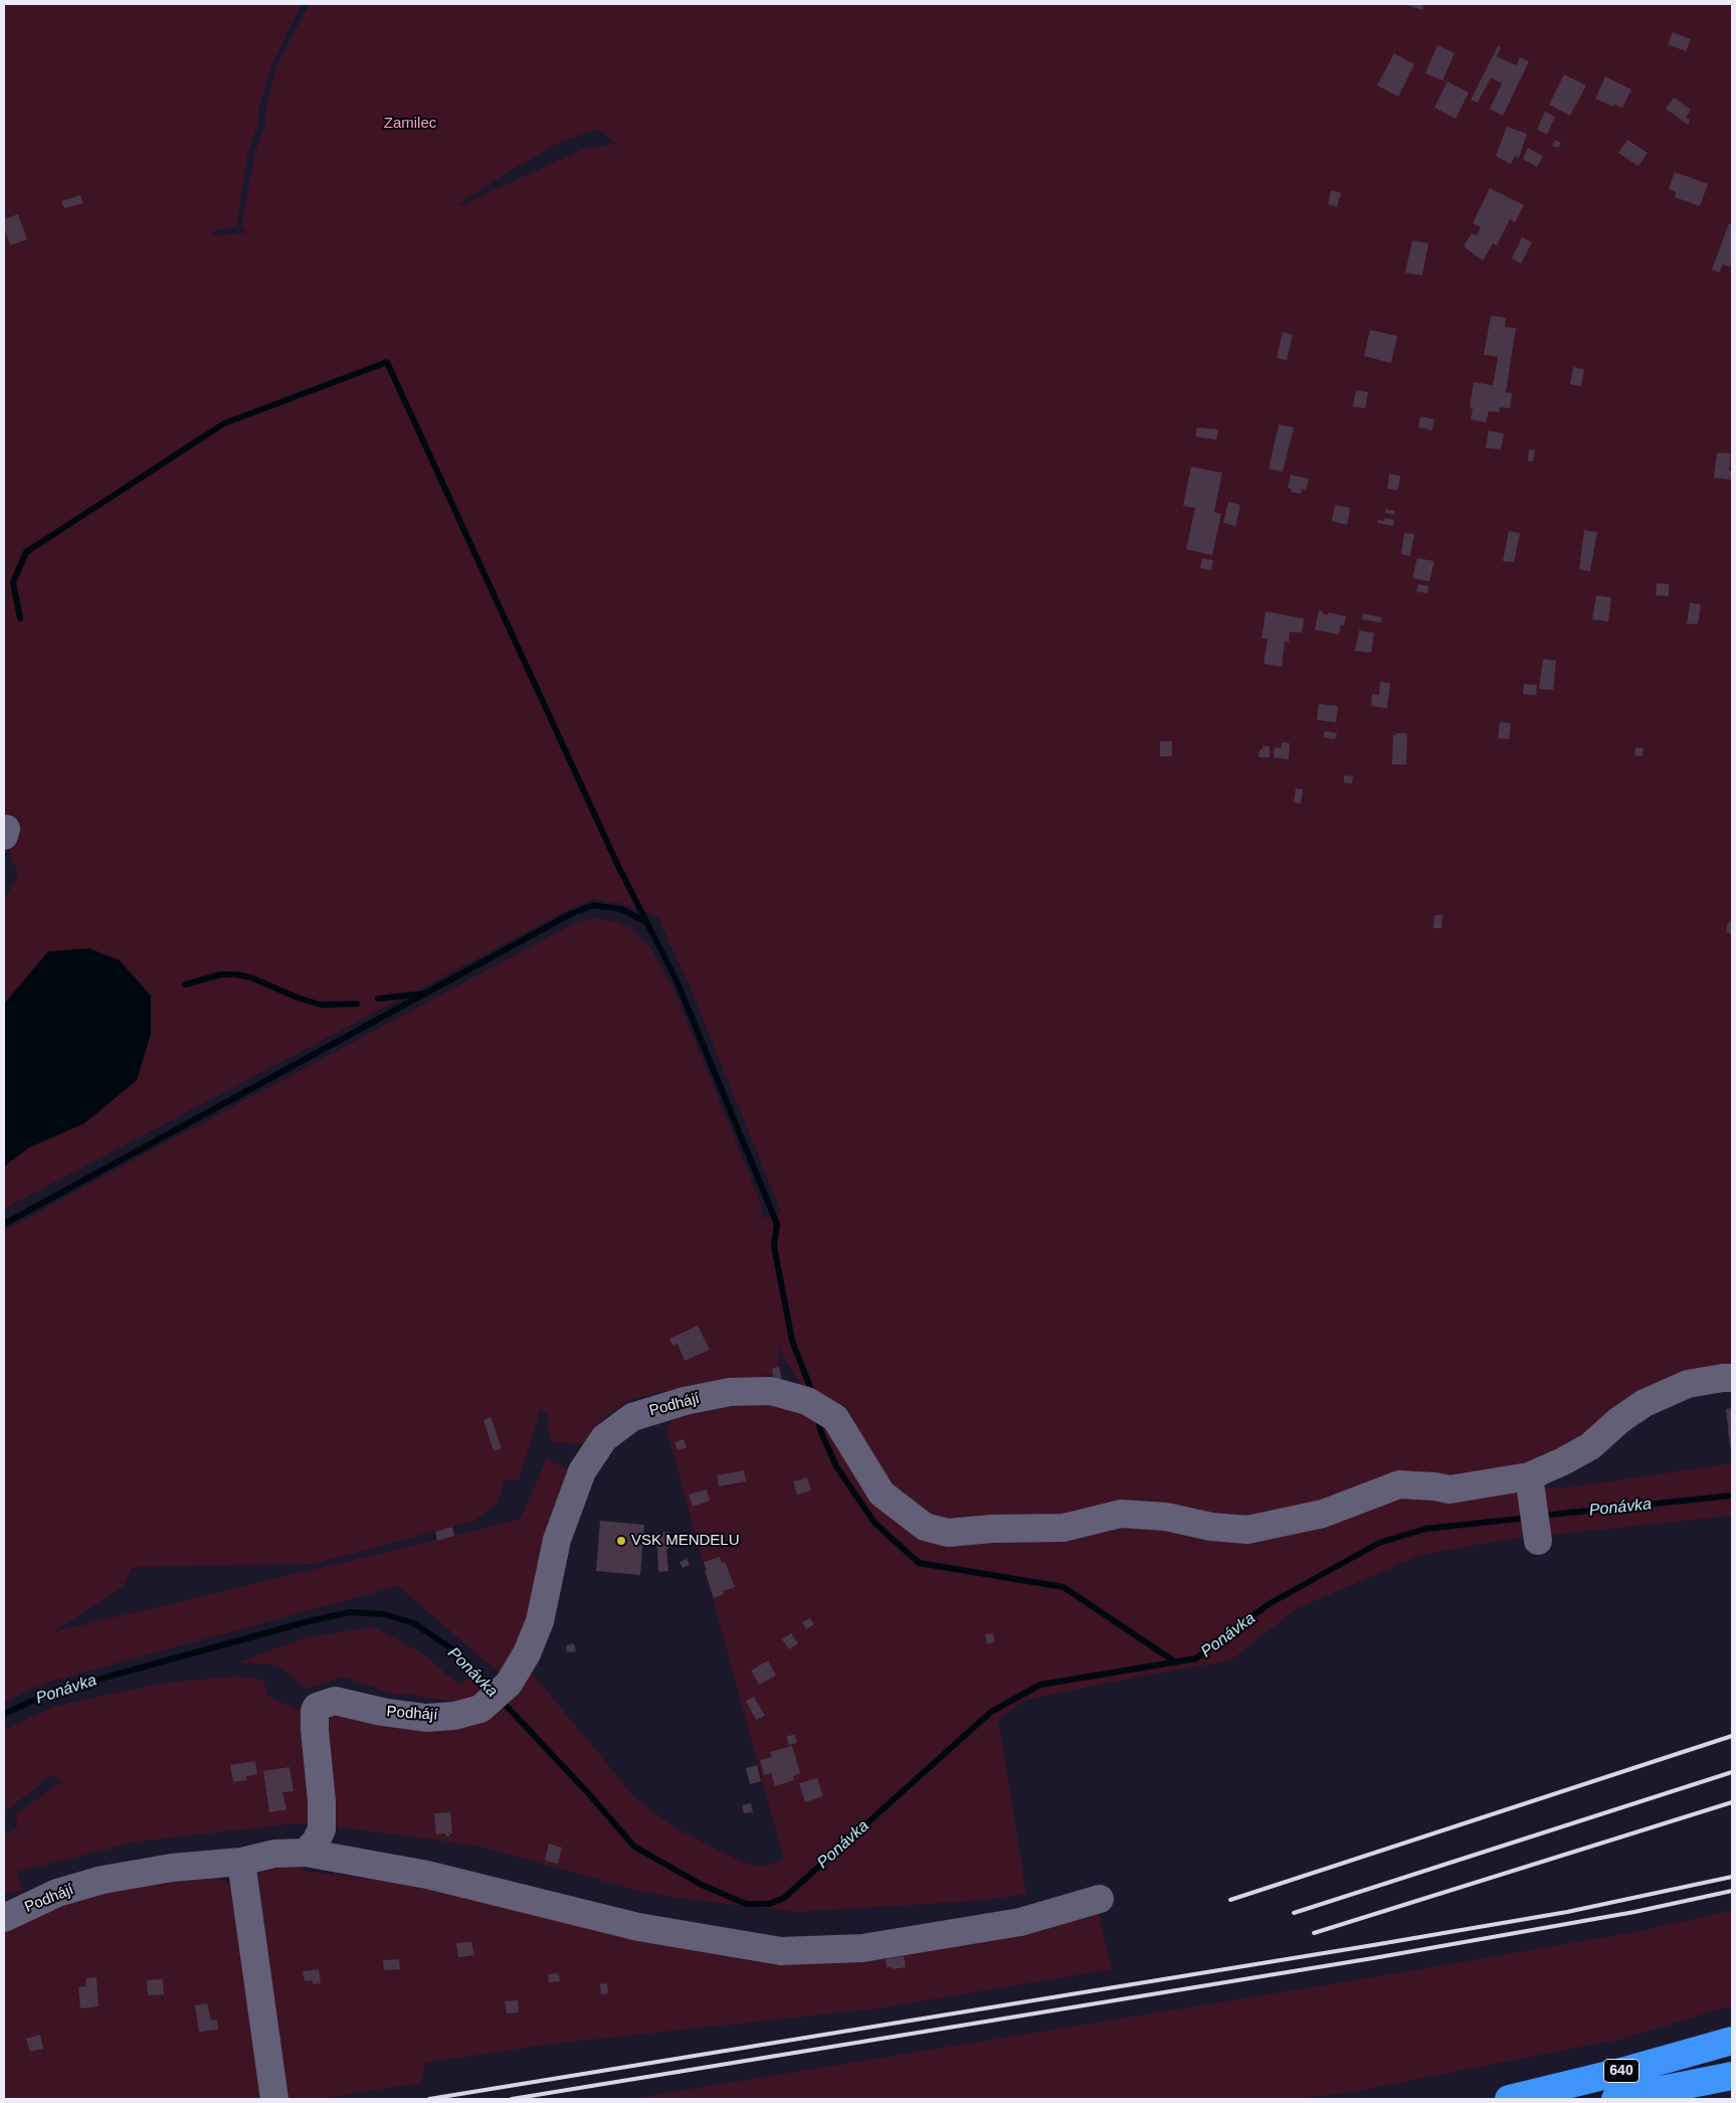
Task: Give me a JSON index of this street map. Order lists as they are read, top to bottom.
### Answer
{
  "streets": {
    "highway": ["640"],
    "lane": ["Podhájí"]
  },
  "water": ["Ponávka"],
  "parks": ["Zamilec"],
  "places": ["VSK MENDELU"]
}
